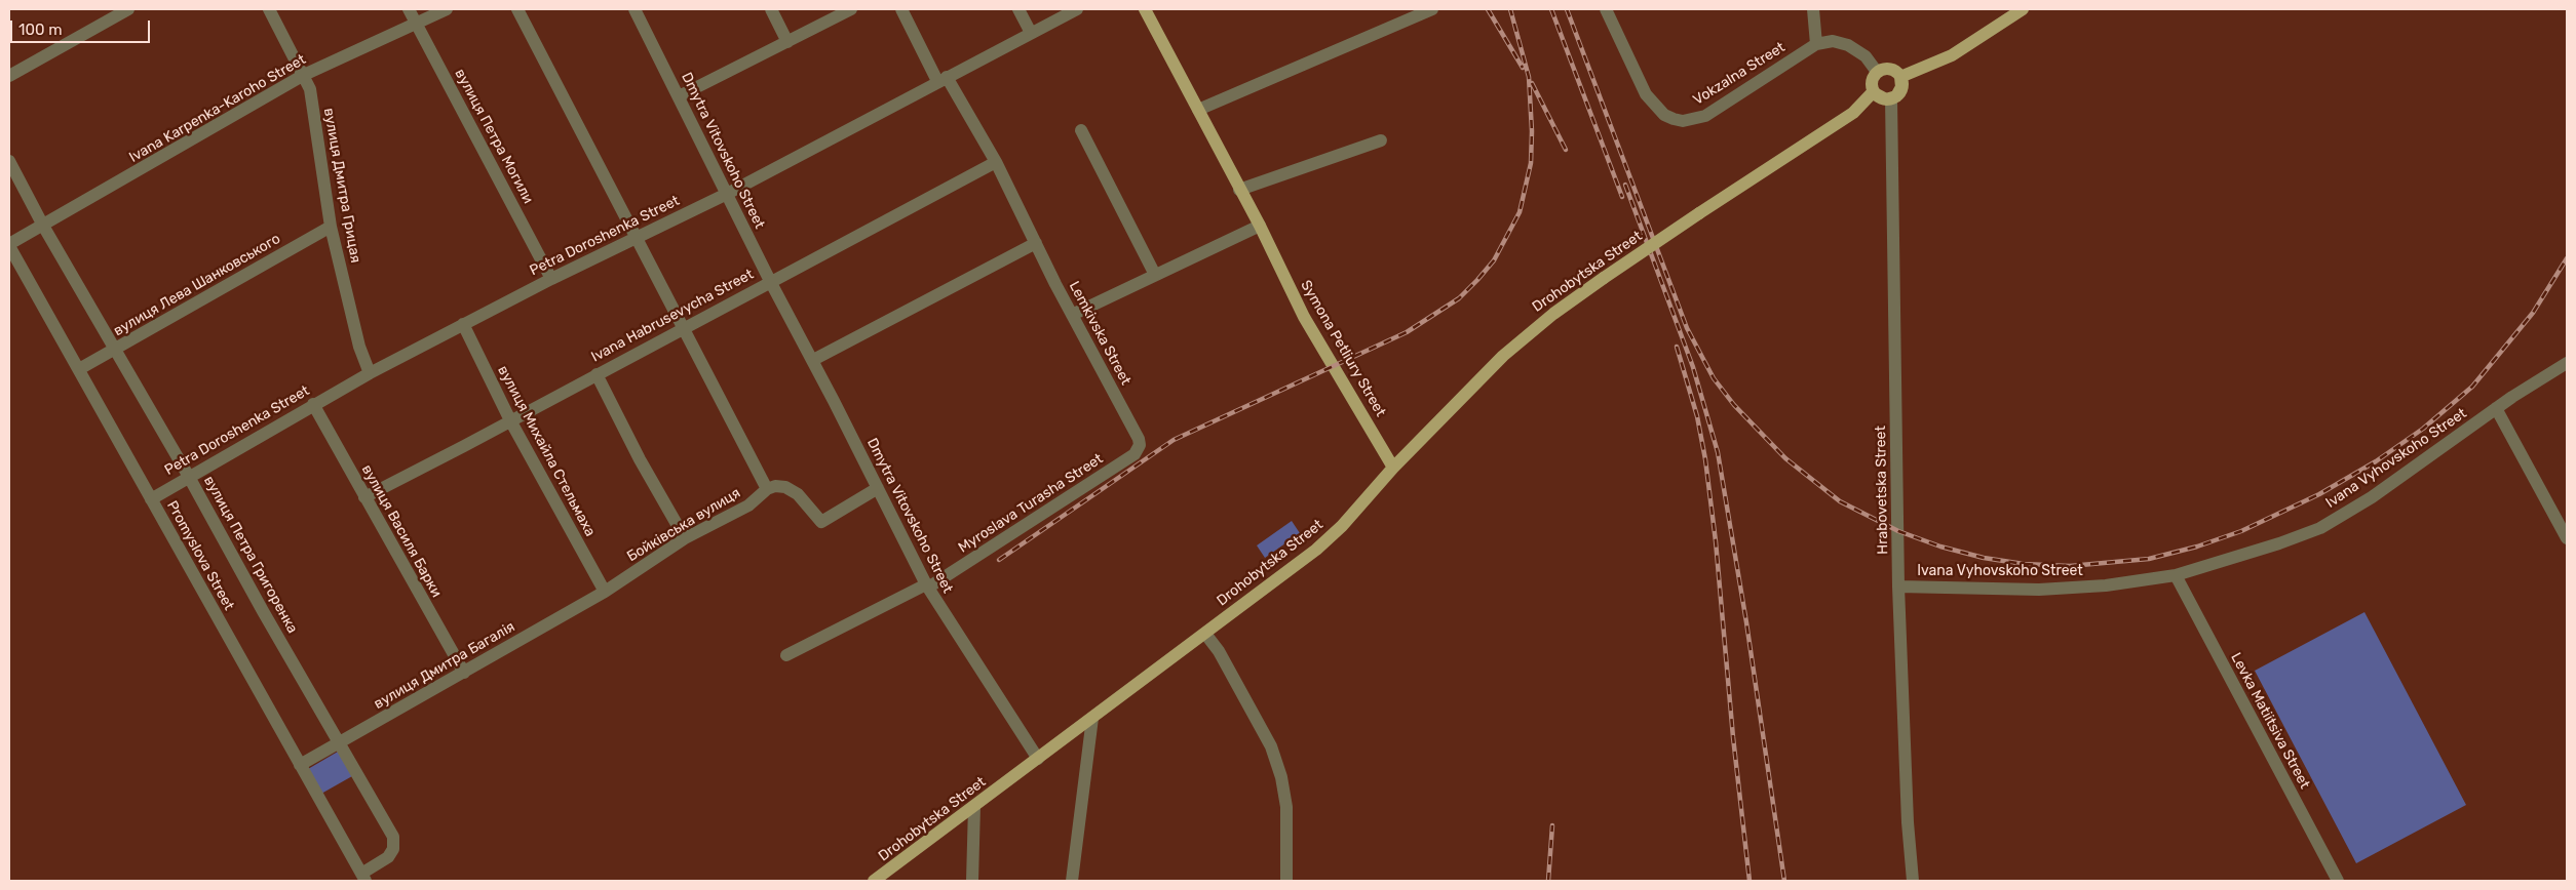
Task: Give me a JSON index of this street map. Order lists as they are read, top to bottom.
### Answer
{
  "streets": {
    "main road": ["Drohobytska Street", "Symona Petliury Street"],
    "street": [
      "Vokzalna Street",
      "Ivana Karpenka-Karoho Street",
      "вулиця Петра Могили",
      "Dmytra Vitovskoho Street",
      "вулиця Дмитра Грицая",
      "Petra Doroshenka Street",
      "вулиця Лева Шанковського",
      "Ivana Habrusevycha Street",
      "Lemkivska Street",
      "вулиця Михайла Стельмаха",
      "Ivana Vyhovskoho Street",
      "Hrabovetska Street",
      "Myroslava Turasha Street",
      "Бойківська вулиця",
      "вулиця Василя Барки",
      "вулиця Петра Григоренка",
      "Promyslova Street",
      "вулиця Дмитра Багалія",
      "Levka Matiitsiva Street"
    ]
  },
  "crossings": [
    ["Ivana Karpenka-Karoho Street", "вулиця Петра Могили"],
    ["Ivana Karpenka-Karoho Street", "вулиця Дмитра Грицая"],
    ["Ivana Karpenka-Karoho Street", "вулиця Петра Григоренка"],
    ["Ivana Karpenka-Karoho Street", "Promyslova Street"],
    ["вулиця Петра Могили", "Petra Doroshenka Street"],
    ["Dmytra Vitovskoho Street", "Petra Doroshenka Street"],
    ["Dmytra Vitovskoho Street", "Drohobytska Street"],
    ["Dmytra Vitovskoho Street", "Ivana Habrusevycha Street"],
    ["Dmytra Vitovskoho Street", "Myroslava Turasha Street"],
    ["вулиця Дмитра Грицая", "Petra Doroshenka Street"],
    ["вулиця Дмитра Грицая", "вулиця Лева Шанковського"],
    ["Petra Doroshenka Street", "Lemkivska Street"],
    ["Petra Doroshenka Street", "вулиця Михайла Стельмаха"],
    ["Petra Doroshenka Street", "вулиця Василя Барки"],
    ["Petra Doroshenka Street", "вулиця Петра Григоренка"],
    ["Petra Doroshenka Street", "Promyslova Street"],
    ["Drohobytska Street", "Symona Petliury Street"],
    ["Drohobytska Street", "Hrabovetska Street"],
    ["вулиця Лева Шанковського", "вулиця Петра Григоренка"],
    ["вулиця Лева Шанковського", "Promyslova Street"],
    ["Ivana Habrusevycha Street", "Lemkivska Street"],
    ["Ivana Habrusevycha Street", "вулиця Михайла Стельмаха"],
    ["Ivana Habrusevycha Street", "вулиця Василя Барки"],
    ["Lemkivska Street", "Myroslava Turasha Street"],
    ["вулиця Михайла Стельмаха", "Бойківська вулиця"],
    ["вулиця Михайла Стельмаха", "вулиця Дмитра Багалія"],
    ["Ivana Vyhovskoho Street", "Hrabovetska Street"],
    ["Ivana Vyhovskoho Street", "Levka Matiitsiva Street"],
    ["Бойківська вулиця", "вулиця Дмитра Багалія"],
    ["вулиця Василя Барки", "вулиця Дмитра Багалія"],
    ["вулиця Петра Григоренка", "Promyslova Street"],
    ["вулиця Петра Григоренка", "вулиця Дмитра Багалія"],
    ["Promyslova Street", "вулиця Дмитра Багалія"]
  ],
  "scale_bar": "100 m"
}
